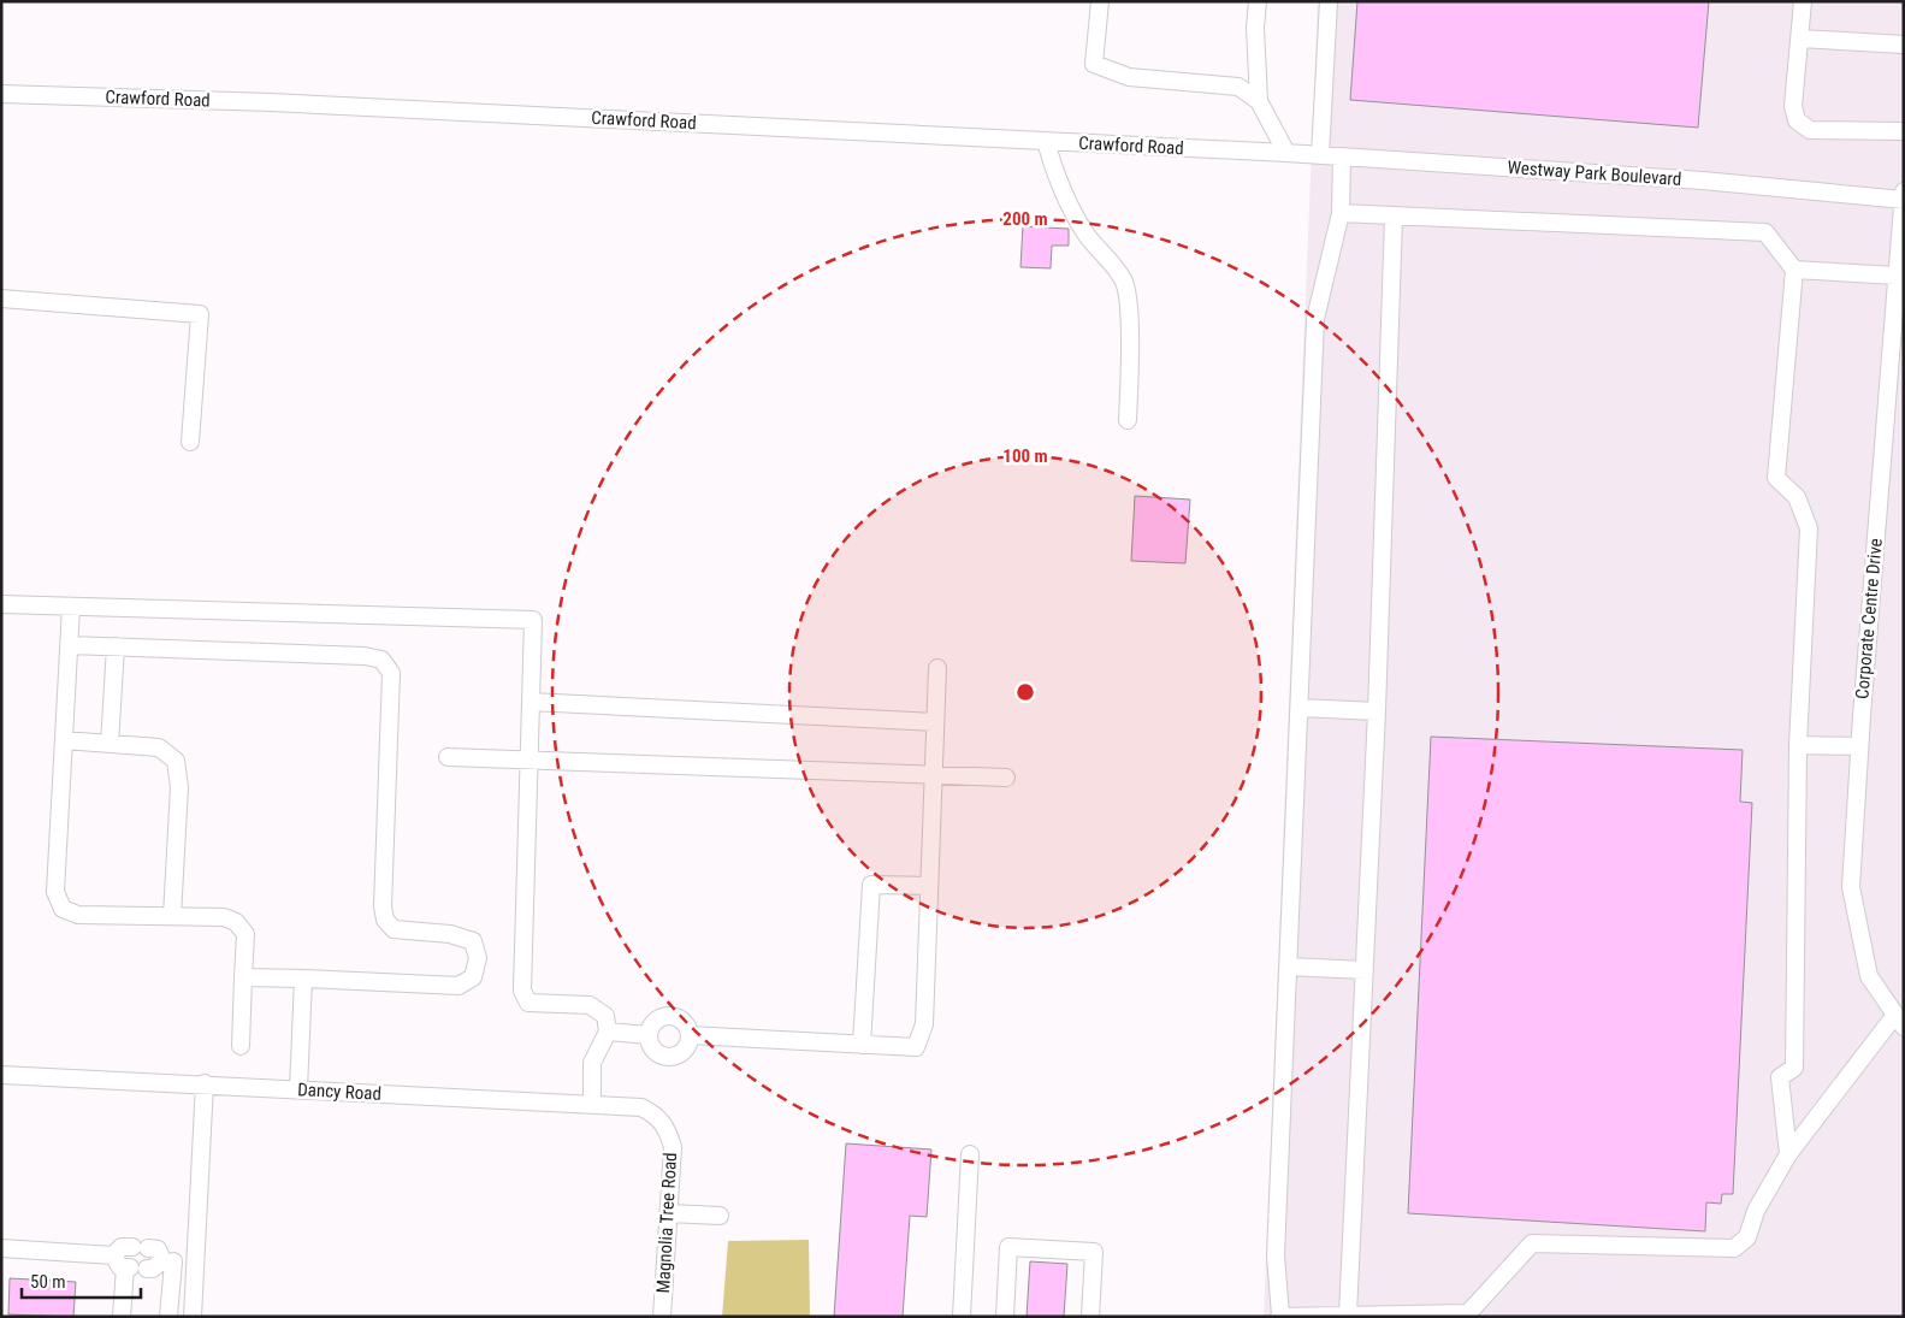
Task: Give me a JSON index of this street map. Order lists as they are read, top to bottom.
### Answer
{
  "streets": {
    "street": [
      "Crawford Road",
      "Westway Park Boulevard",
      "Corporate Centre Drive",
      "Dancy Road",
      "Magnolia Tree Road"
    ]
  },
  "crossings": [
    ["Crawford Road", "Westway Park Boulevard"],
    ["Westway Park Boulevard", "Corporate Centre Drive"],
    ["Dancy Road", "Magnolia Tree Road"]
  ],
  "scale_bar": "50 m",
  "rings": ["200 m", "100 m"]
}
